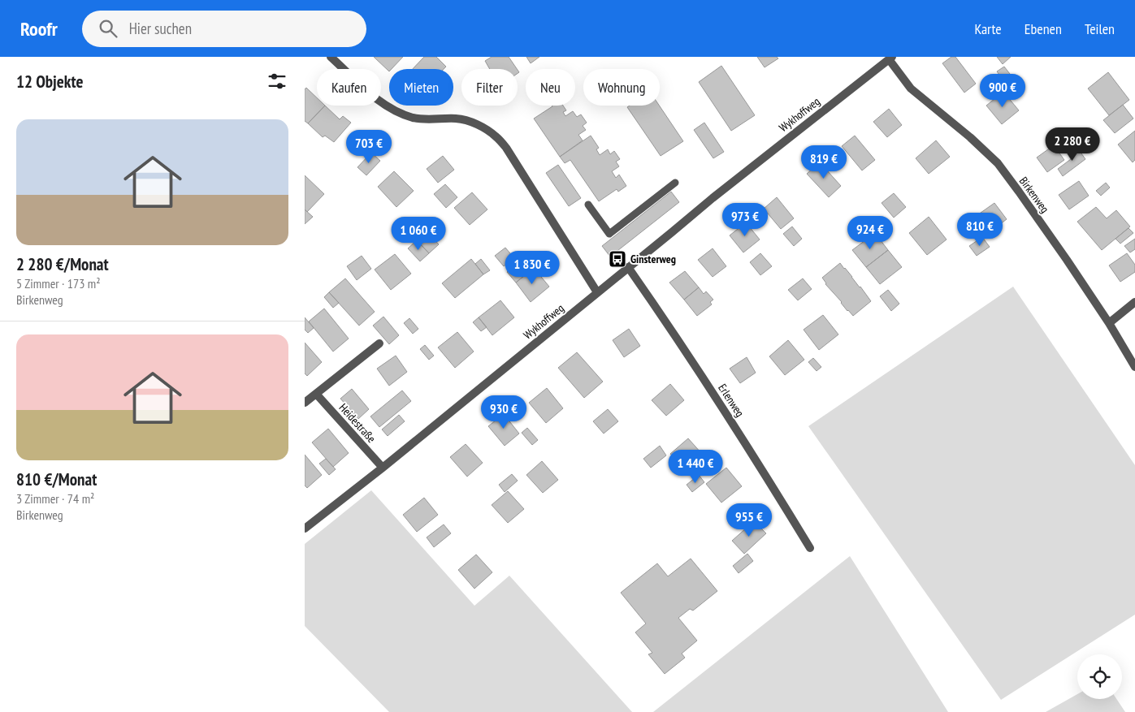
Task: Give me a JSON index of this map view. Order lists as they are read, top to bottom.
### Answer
{
  "streets": {
    "street": [
      "Wykhoffweg",
      "Birkenweg",
      "Erlenweg",
      "Heidestraße"
    ]
  },
  "crossings": [
    ["Wykhoffweg", "Birkenweg"],
    ["Wykhoffweg", "Erlenweg"],
    ["Wykhoffweg", "Heidestraße"]
  ],
  "places": {
    "bus stop": ["Ginsterweg"]
  },
  "page": {
    "header": "Roofr",
    "search": "Hier suchen",
    "nav": ["Karte", "Ebenen", "Teilen"],
    "heading": "12 Objekte",
    "chip": [
      "Kaufen",
      "Mieten",
      "Filter",
      "Neu",
      "Wohnung"
    ],
    "price": [
      "900 €",
      "2 280 €",
      "703 €",
      "819 €",
      "973 €",
      "810 €",
      "924 €",
      "1 060 €",
      "1 830 €",
      "930 €",
      "1 440 €",
      "955 €"
    ],
    "list": [
      {
        "name": "2 280 €/Monat",
        "note": "5 Zimmer · 173 m² · Birkenweg"
      },
      {
        "name": "810 €/Monat",
        "note": "3 Zimmer · 74 m² · Birkenweg"
      }
    ]
  }
}
